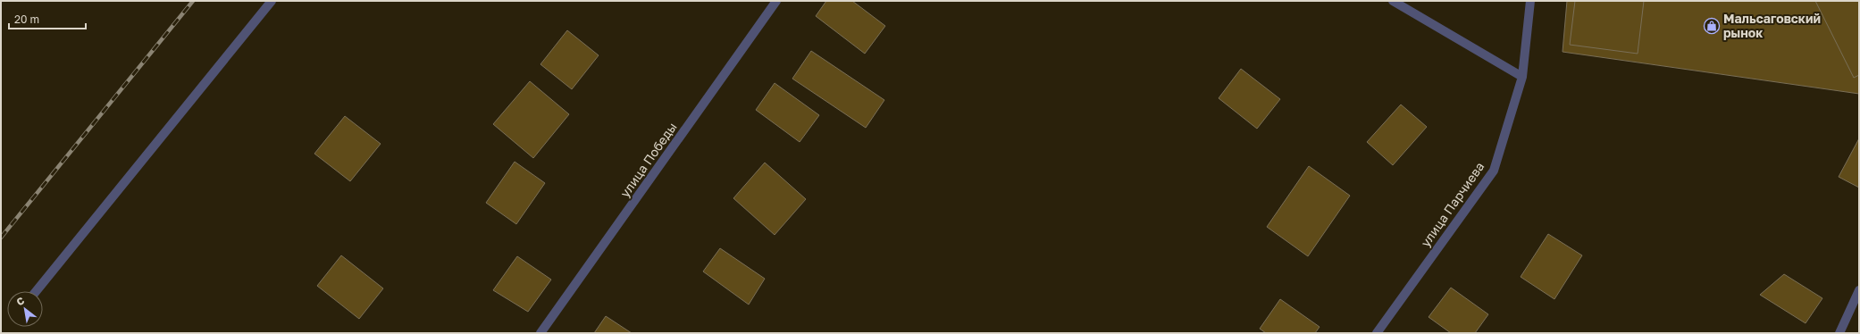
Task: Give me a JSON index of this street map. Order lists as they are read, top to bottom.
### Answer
{
  "streets": {
    "street": ["улица Победы", "улица Парчиева"]
  },
  "places": {
    "shop": ["Мальсаговский рынок"]
  },
  "scale_bar": "20 m",
  "north": "top left"
}
